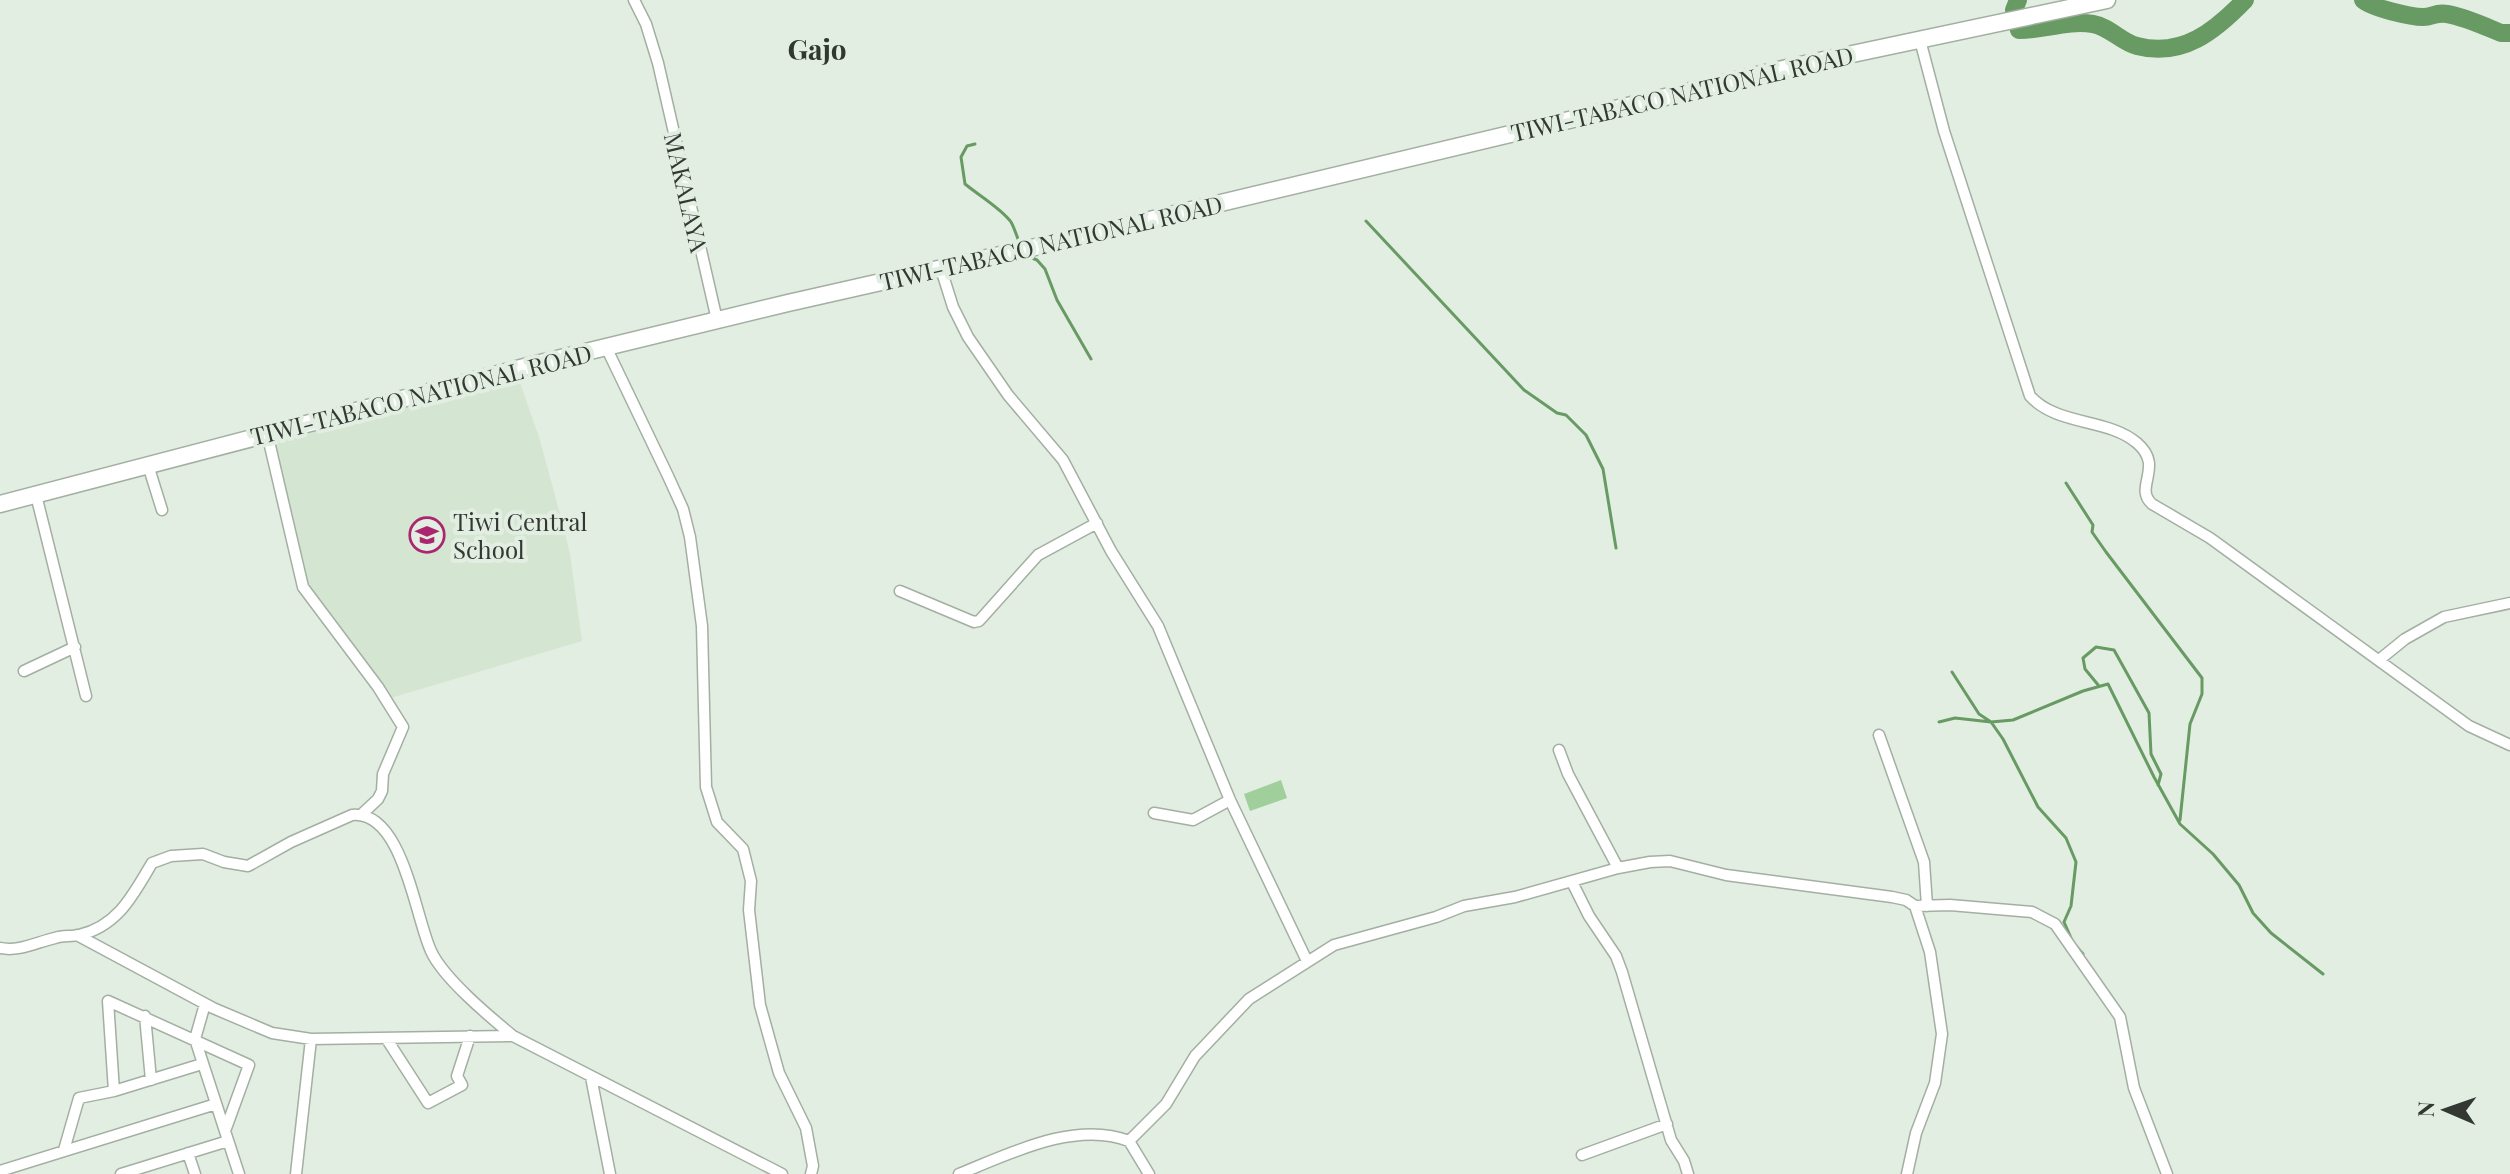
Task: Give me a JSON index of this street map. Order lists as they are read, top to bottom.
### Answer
{
  "streets": {
    "main road": ["TIWI-TABACO NATIONAL ROAD"],
    "street": ["MAKALAYA"]
  },
  "crossings": [
    ["TIWI-TABACO NATIONAL ROAD", "MAKALAYA"]
  ],
  "districts": ["Gajo"],
  "places": {
    "school or university": ["Tiwi Central School"]
  },
  "north": "left"
}
